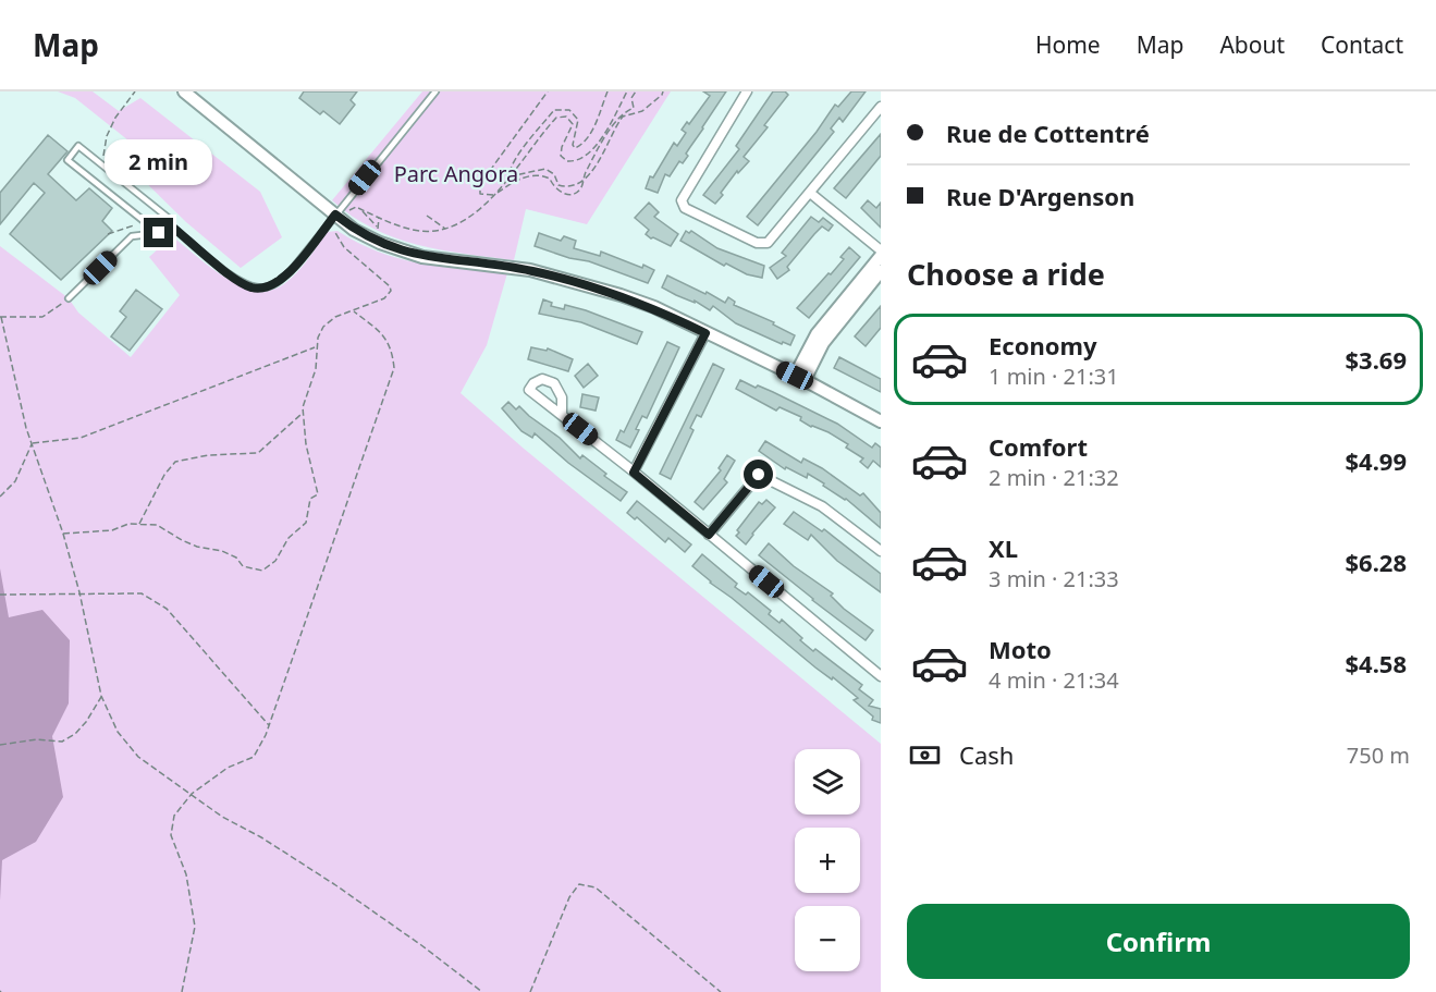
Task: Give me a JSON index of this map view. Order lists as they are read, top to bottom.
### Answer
{
  "parks": ["Parc Angora"],
  "page": {
    "header": "Map",
    "nav": [
      "Home",
      "Map",
      "About",
      "Contact"
    ],
    "banner": ["Rue de Cottentré", "Rue D'Argenson"],
    "bubble": "2 min",
    "heading": "Choose a ride",
    "list": [
      {
        "name": "Economy",
        "note": "1 min · 21:31",
        "value": "$3.69"
      },
      {
        "name": "Comfort",
        "note": "2 min · 21:32",
        "value": "$4.99"
      },
      {
        "name": "XL",
        "note": "3 min · 21:33",
        "value": "$6.28"
      },
      {
        "name": "Moto",
        "note": "4 min · 21:34",
        "value": "$4.58"
      }
    ],
    "pay": ["Cash", "750 m"],
    "map_buttons": ["+", "−"],
    "buttons": "Confirm"
  }
}
